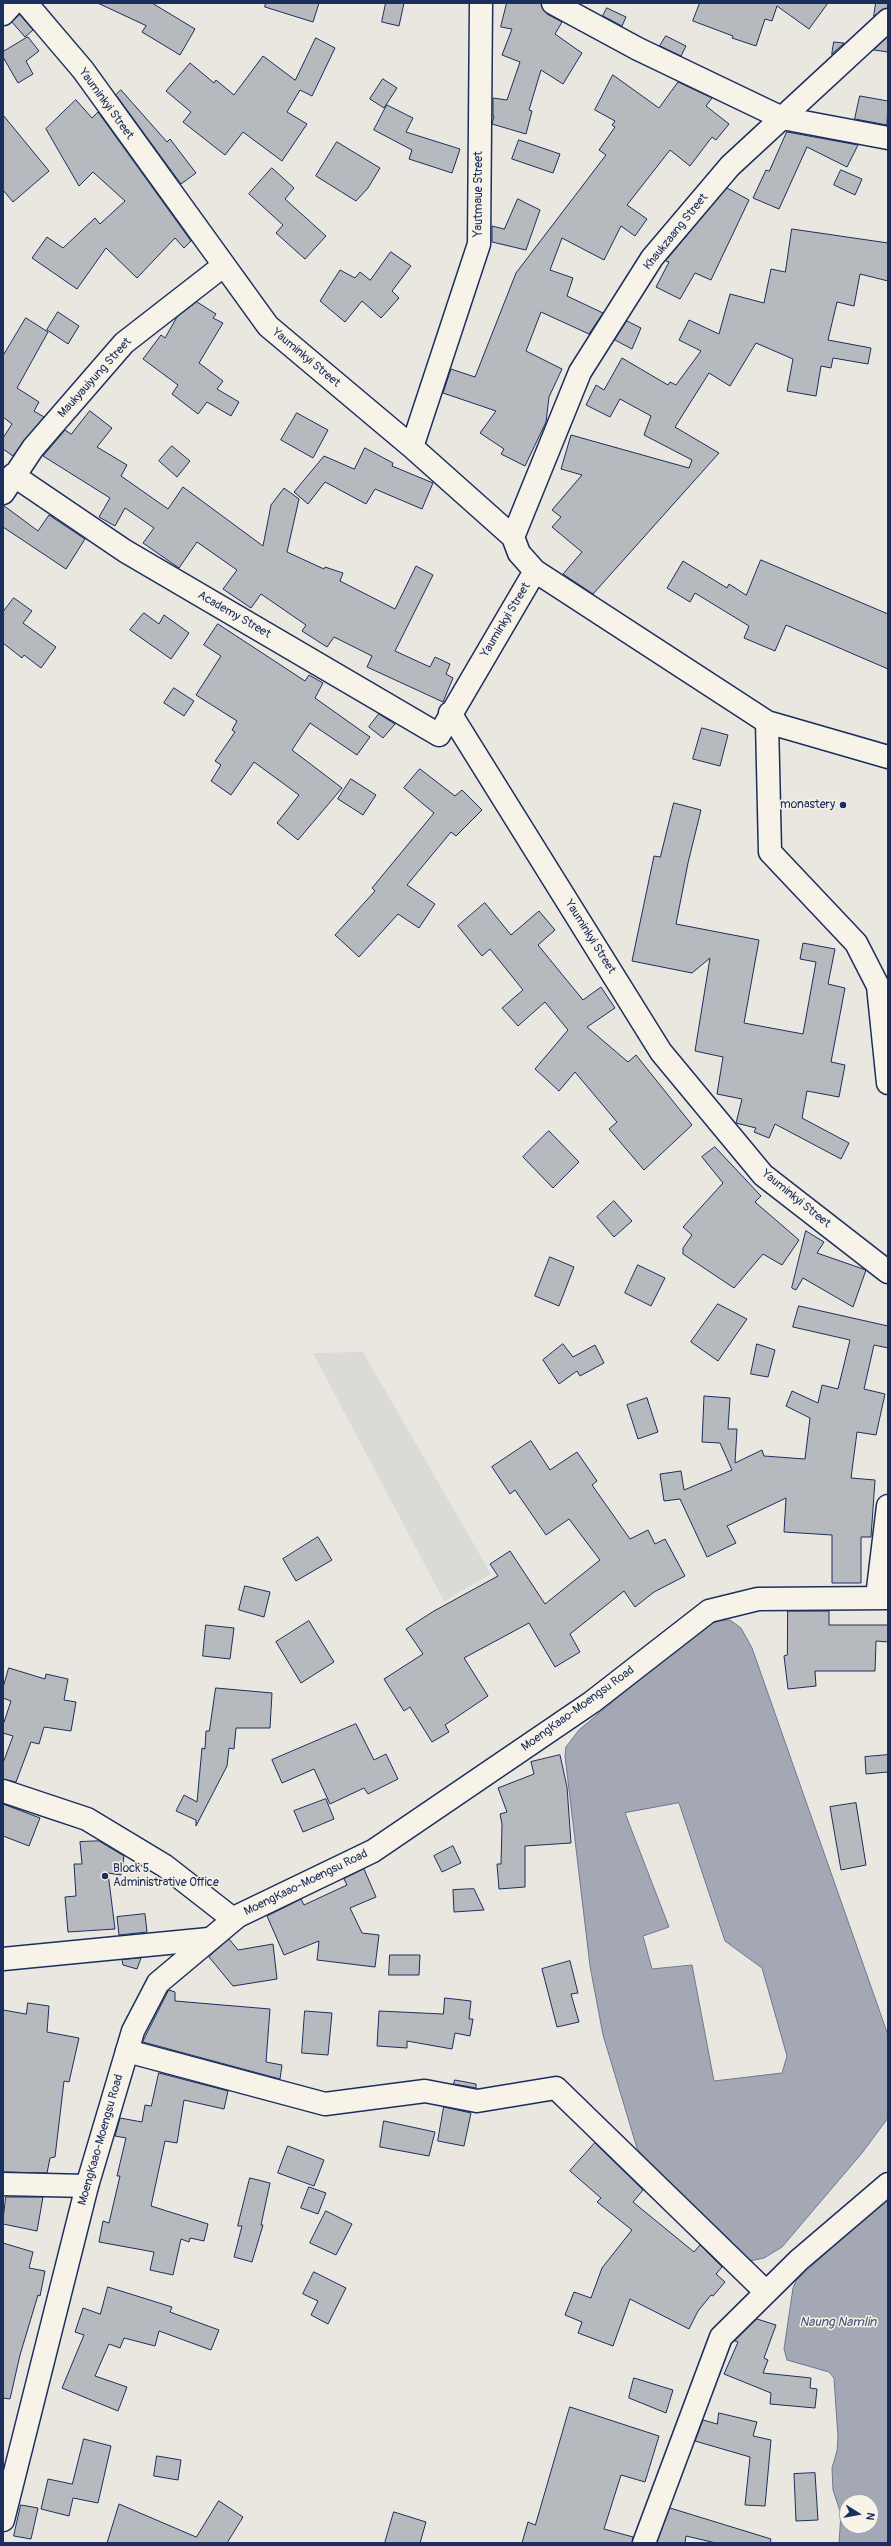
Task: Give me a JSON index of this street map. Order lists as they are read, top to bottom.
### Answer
{
  "streets": {
    "street": [
      "Yauminkyi Street",
      "Yautmaue Street",
      "Khaukzaang Street",
      "Maukyauiyung Street",
      "Academy Street",
      "MoengKaao-Moengsu Road"
    ]
  },
  "crossings": [
    ["Yauminkyi Street", "Yautmaue Street"],
    ["Yauminkyi Street", "Khaukzaang Street"],
    ["Yauminkyi Street", "Maukyauiyung Street"],
    ["Yauminkyi Street", "Academy Street"],
    ["Maukyauiyung Street", "Academy Street"]
  ],
  "water": ["Naung Namlin"],
  "places": ["monastery", "Block 5 Administrative Office"],
  "north": "right"
}
